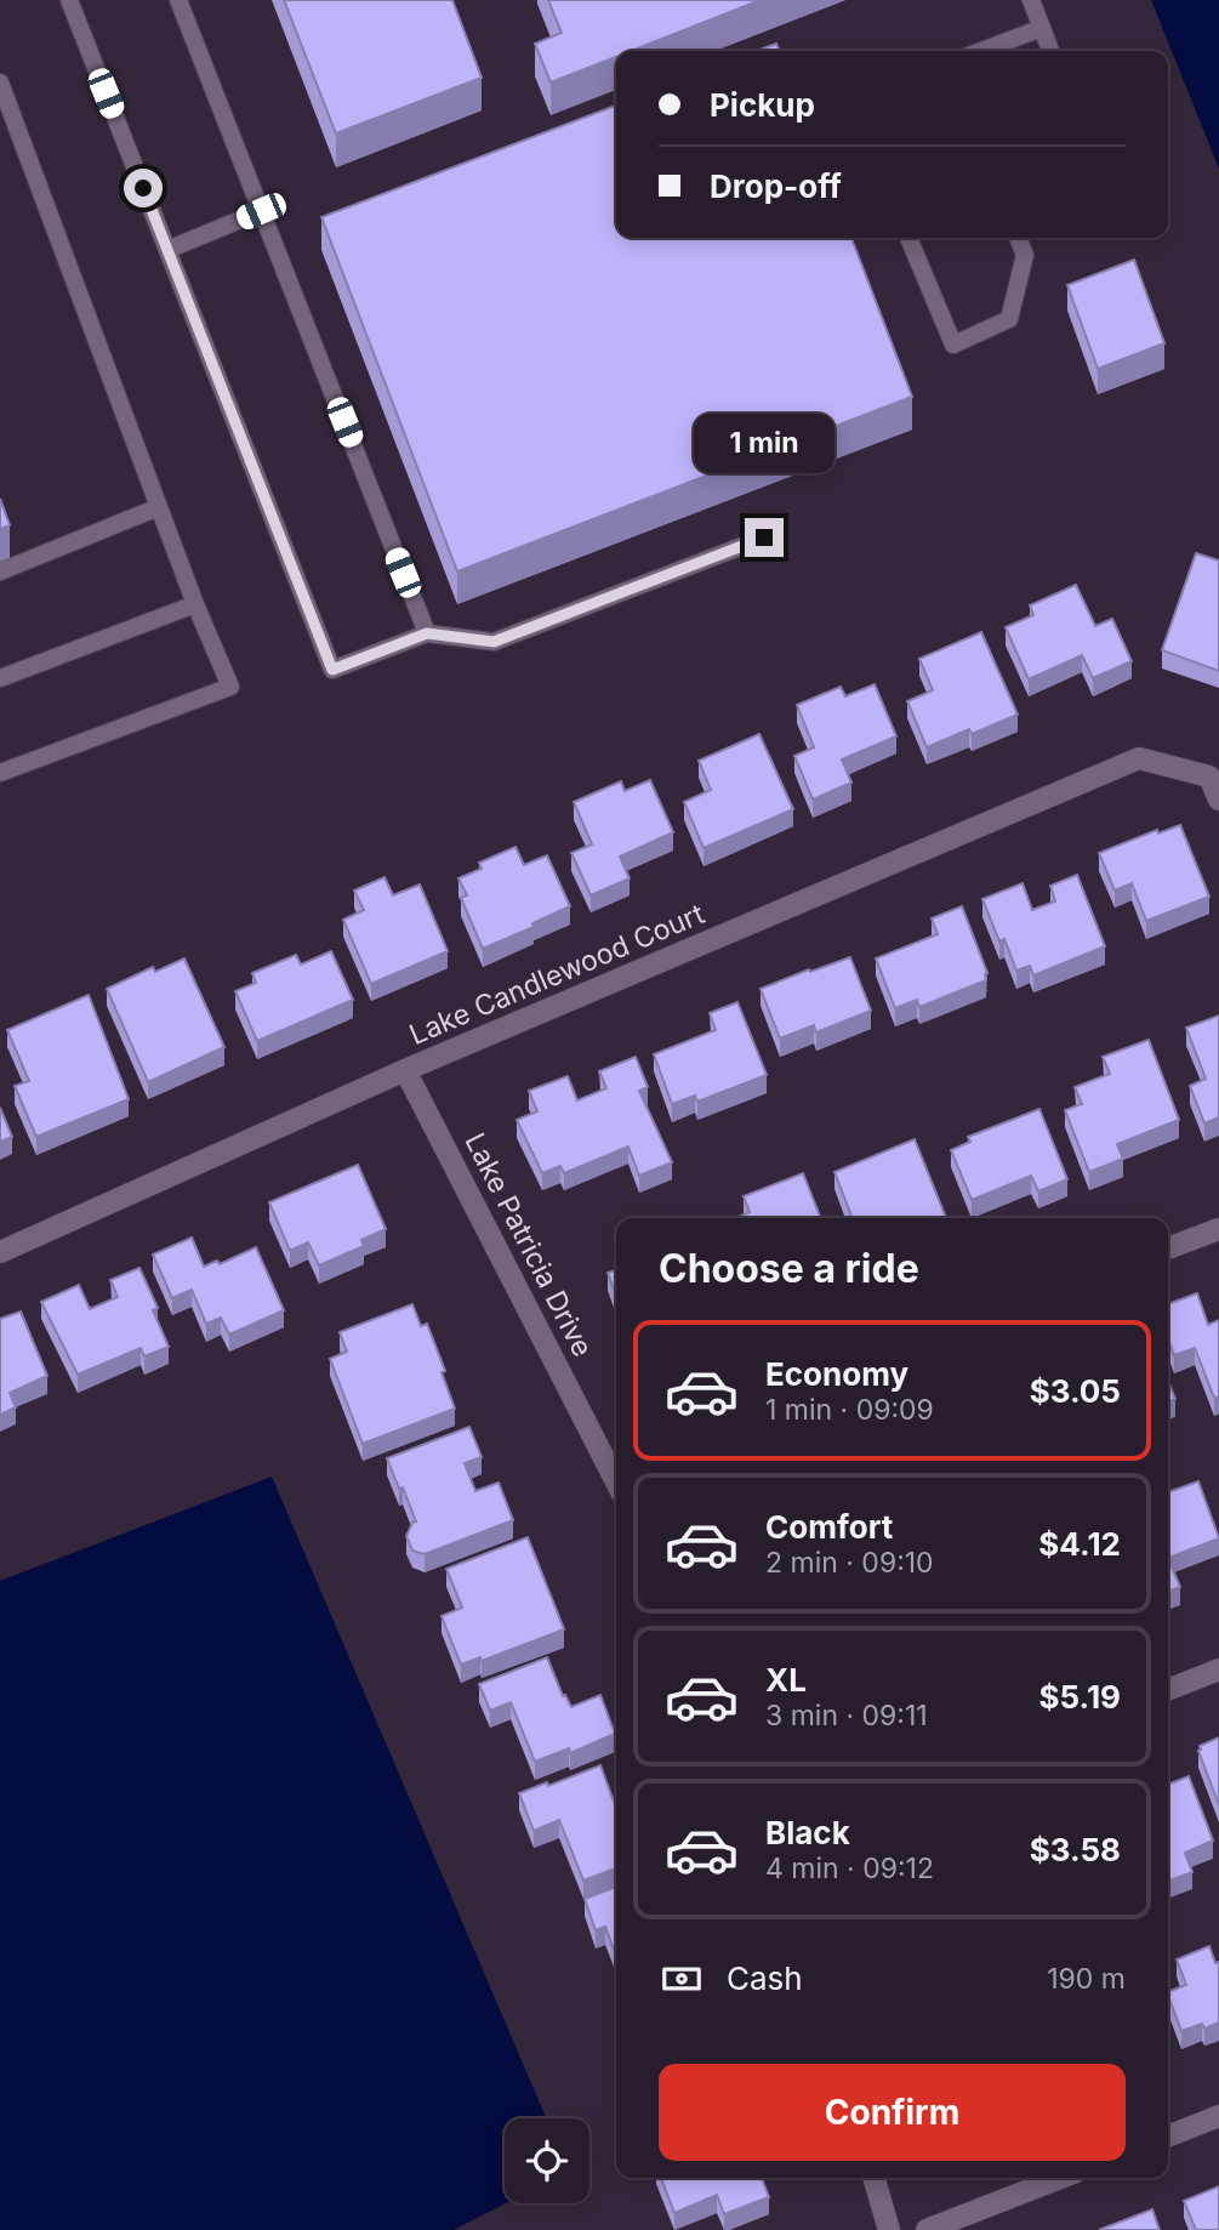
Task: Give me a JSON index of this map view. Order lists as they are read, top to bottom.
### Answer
{
  "streets": {
    "street": ["Lake Candlewood Court", "Lake Patricia Drive"]
  },
  "crossings": [
    ["Lake Candlewood Court", "Lake Patricia Drive"]
  ],
  "page": {
    "banner": ["Pickup", "Drop-off"],
    "bubble": "1 min",
    "heading": "Choose a ride",
    "list": [
      {
        "name": "Economy",
        "note": "1 min · 09:09",
        "value": "$3.05"
      },
      {
        "name": "Comfort",
        "note": "2 min · 09:10",
        "value": "$4.12"
      },
      {
        "name": "XL",
        "note": "3 min · 09:11",
        "value": "$5.19"
      },
      {
        "name": "Black",
        "note": "4 min · 09:12",
        "value": "$3.58"
      }
    ],
    "pay": ["Cash", "190 m"],
    "buttons": "Confirm"
  }
}
